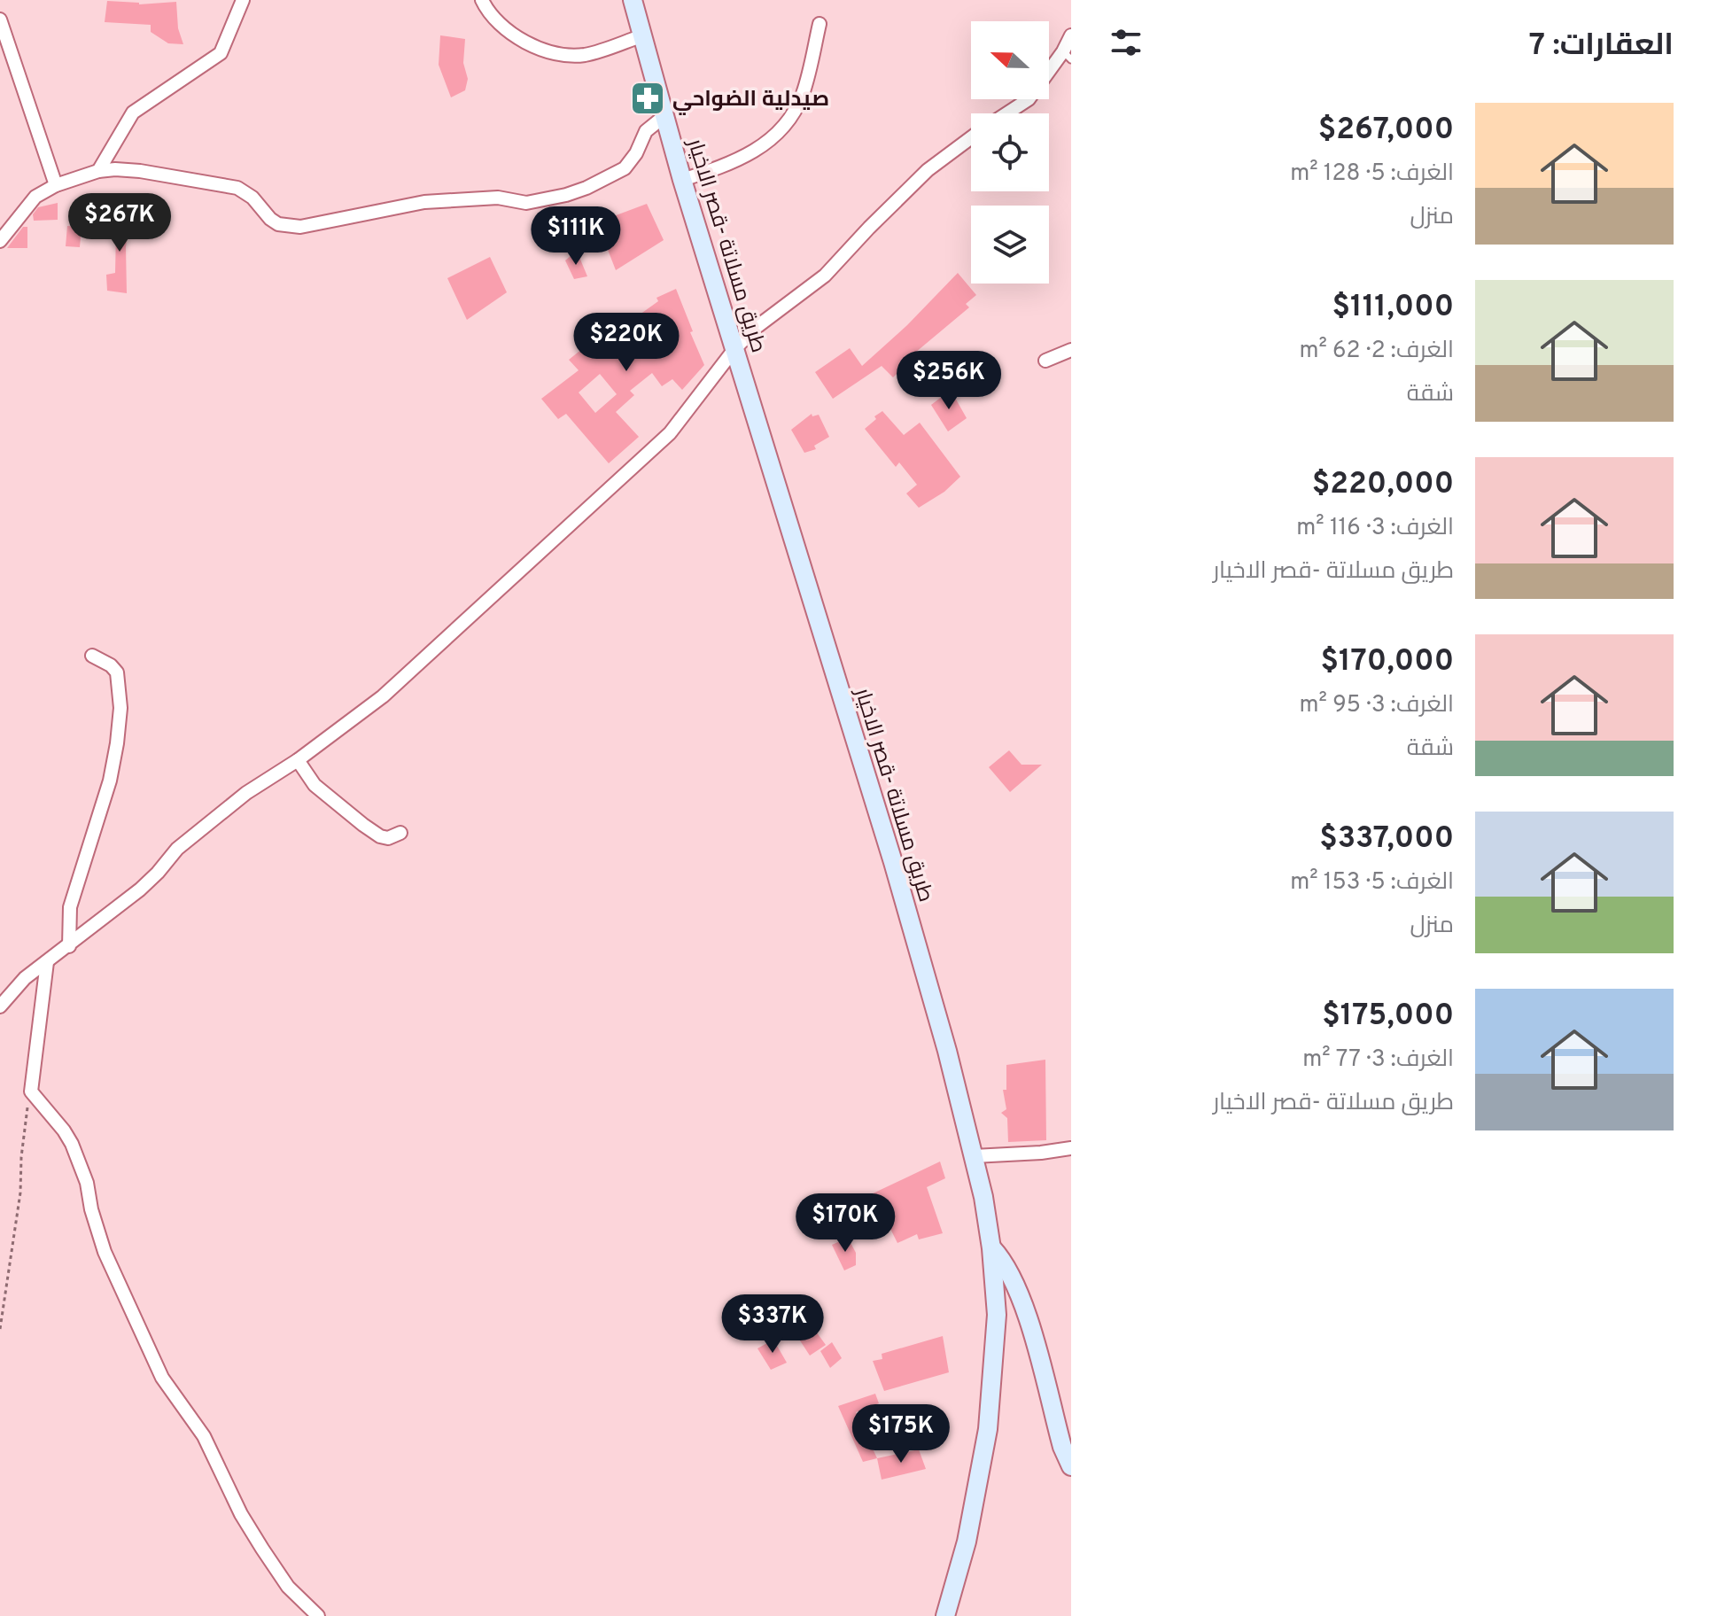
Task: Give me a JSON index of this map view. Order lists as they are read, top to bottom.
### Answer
{
  "streets": {
    "main road": ["طريق مسلاتة -قصر الاخيار"]
  },
  "places": {
    "pharmacy": ["صيدلية الضواحي"]
  },
  "north": "left",
  "page": {
    "heading": "العقارات: 7",
    "list": [
      {
        "name": "$267,000",
        "note": "الغرف: 5 · 128 m² · منزل"
      },
      {
        "name": "$111,000",
        "note": "الغرف: 2 · 62 m² · شقة"
      },
      {
        "name": "$220,000",
        "note": "الغرف: 3 · 116 m² · طريق مسلاتة -قصر الاخيار"
      },
      {
        "name": "$170,000",
        "note": "الغرف: 3 · 95 m² · شقة"
      },
      {
        "name": "$337,000",
        "note": "الغرف: 5 · 153 m² · منزل"
      },
      {
        "name": "$175,000",
        "note": "الغرف: 3 · 77 m² · طريق مسلاتة -قصر الاخيار"
      }
    ],
    "price": [
      "$267K",
      "$111K",
      "$220K",
      "$256K",
      "$170K",
      "$337K",
      "$175K"
    ]
  }
}
